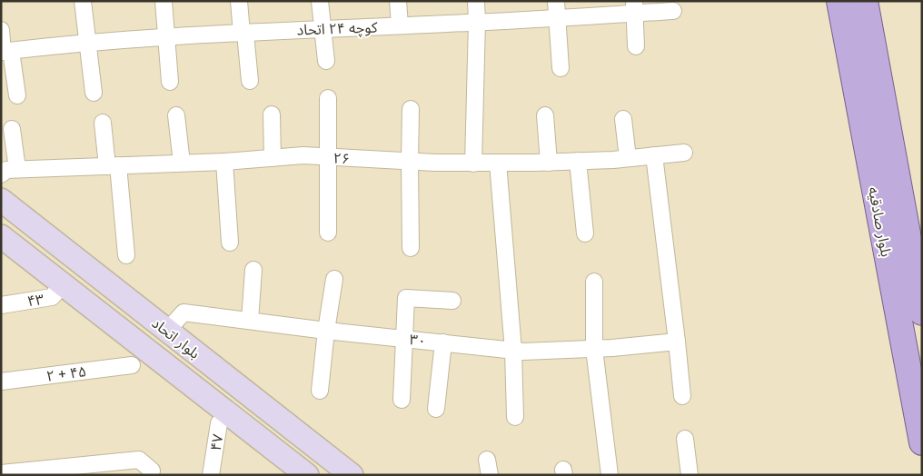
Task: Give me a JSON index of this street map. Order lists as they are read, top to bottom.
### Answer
{
  "streets": {
    "main road": ["بلوار صادقیه", "بلوار اتحاد"],
    "street": [
      "کوچه ۲۴ اتحاد",
      "۲۶",
      "۴۳",
      "۳۰",
      "۲ + ۴۵",
      "۴۷"
    ]
  },
  "crossings": [
    ["۴۳", "بلوار اتحاد"],
    ["بلوار اتحاد", "۳۰"],
    ["بلوار اتحاد", "۴۷"]
  ]
}
